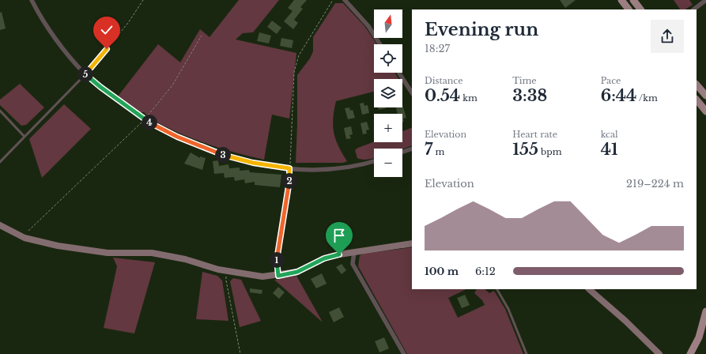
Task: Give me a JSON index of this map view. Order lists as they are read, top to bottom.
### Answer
{
  "north": "top",
  "page": {
    "map_buttons": ["+", "−"],
    "heading": ["Evening run", "18:27"],
    "stats": [
      ["Distance", "0.54 km"],
      ["Time", "3:38"],
      ["Pace", "6:44 /km"],
      ["Elevation", "7 m"],
      ["Heart rate", "155 bpm"],
      ["kcal", "41"]
    ],
    "pins": [
      "5",
      "4",
      "3",
      "2",
      "1"
    ],
    "chart": ["Elevation", "219–224 m"],
    "list": [
      {
        "name": "100 m",
        "note": "6:12"
      }
    ]
  }
}
